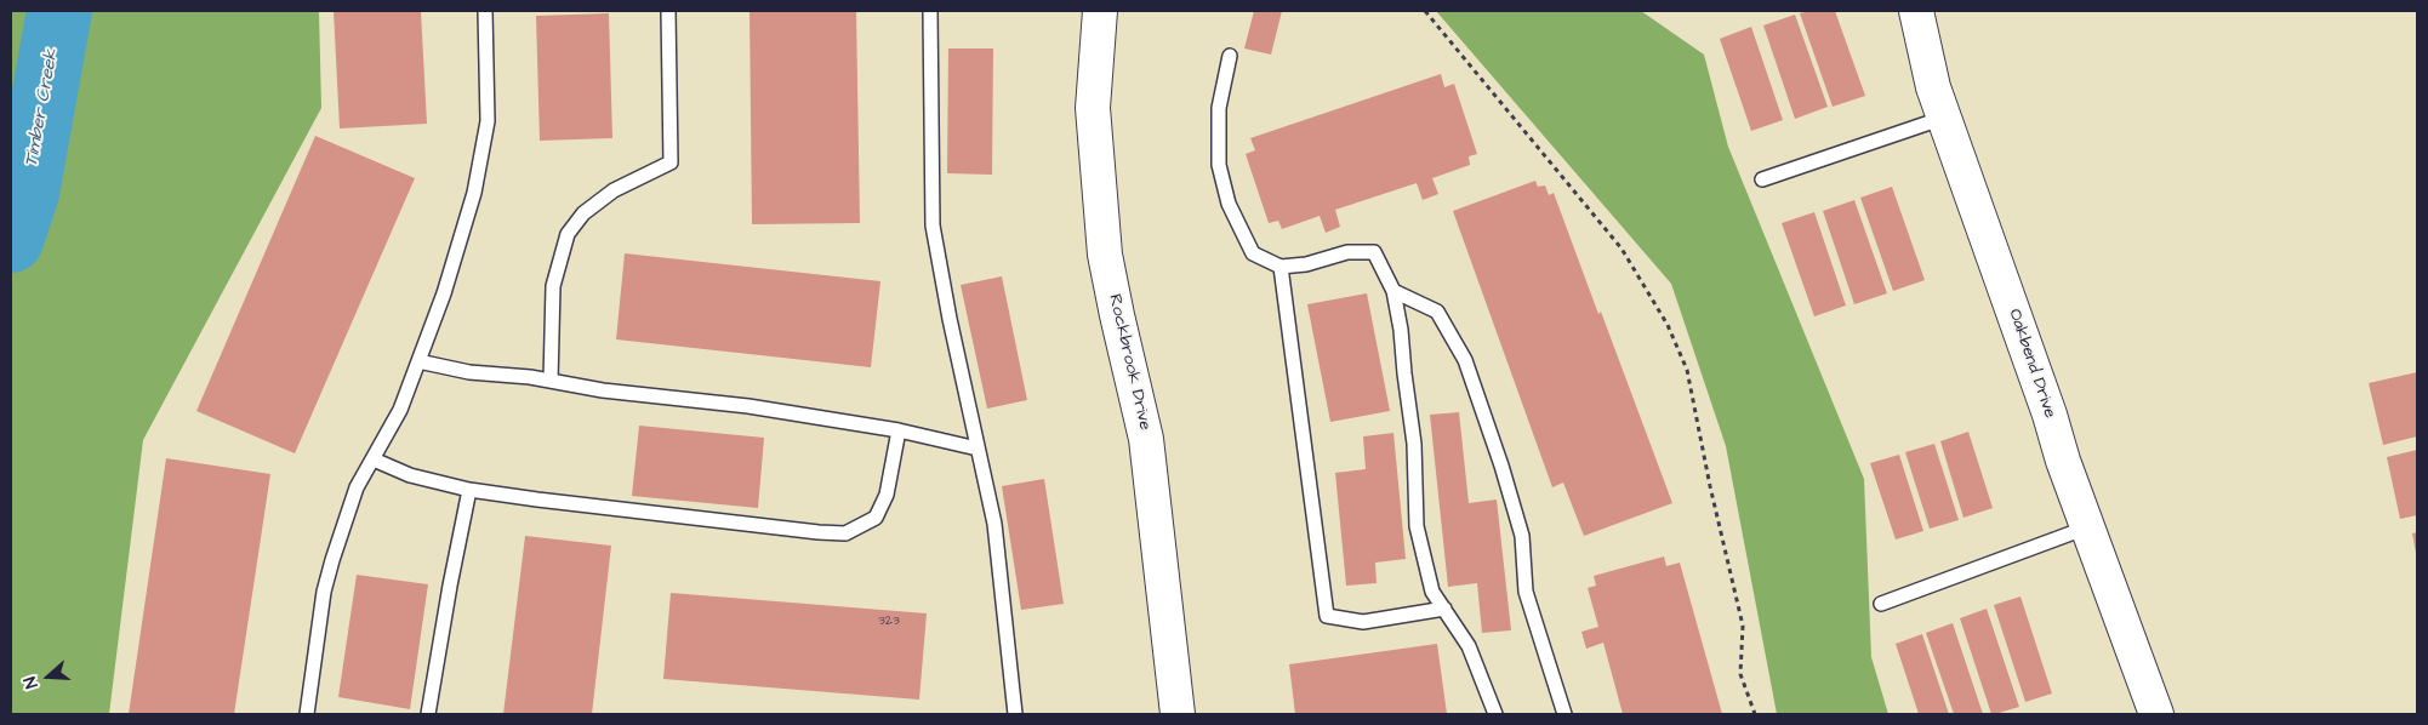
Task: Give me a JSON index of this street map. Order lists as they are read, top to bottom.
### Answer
{
  "streets": {
    "street": ["Rockbrook Drive", "Oakbend Drive"]
  },
  "water": ["Timber Creek"],
  "house_numbers": ["323"],
  "north": "left"
}
